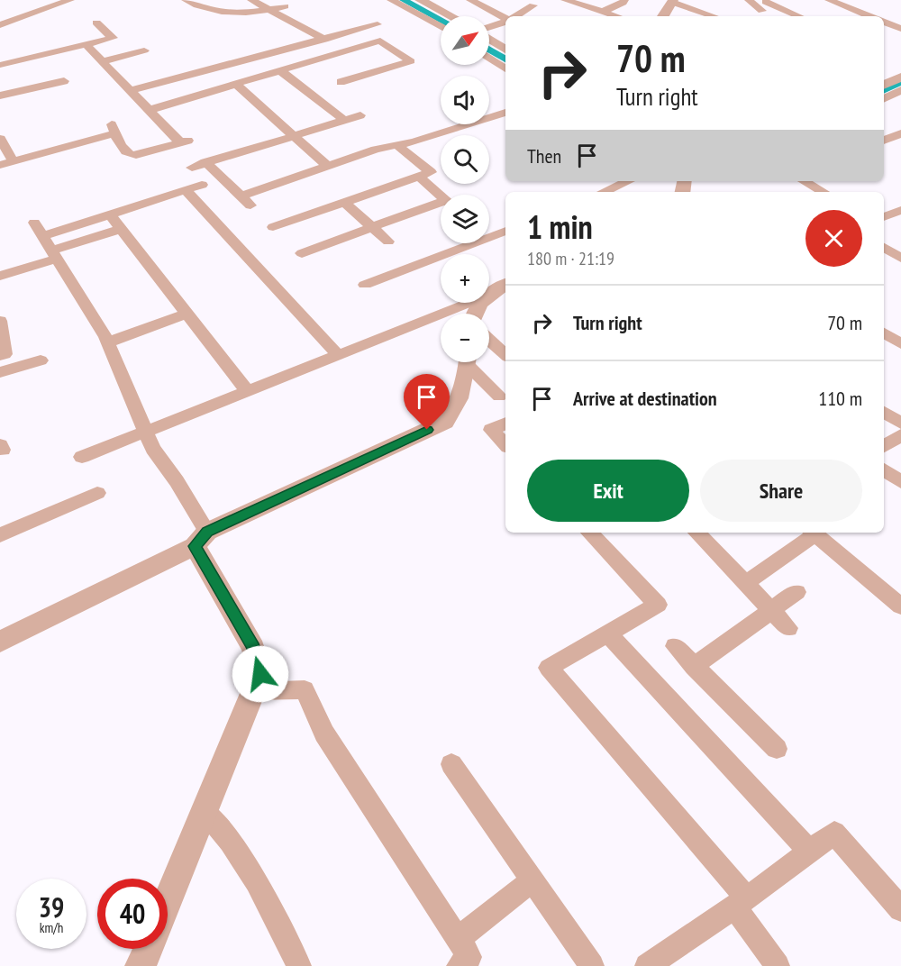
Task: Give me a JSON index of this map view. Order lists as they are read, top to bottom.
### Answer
{
  "north": "top right",
  "page": {
    "map_buttons": ["+", "−"],
    "turn": ["70 m", "Turn right"],
    "then": "Then",
    "heading": ["1 min", "180 m · 21:19"],
    "list": [
      {
        "name": "Turn right",
        "value": "70 m"
      },
      {
        "name": "Arrive at destination",
        "value": "110 m"
      }
    ],
    "buttons": ["Exit", "Share"],
    "speed": "39 km/h",
    "limit": "40"
  }
}
